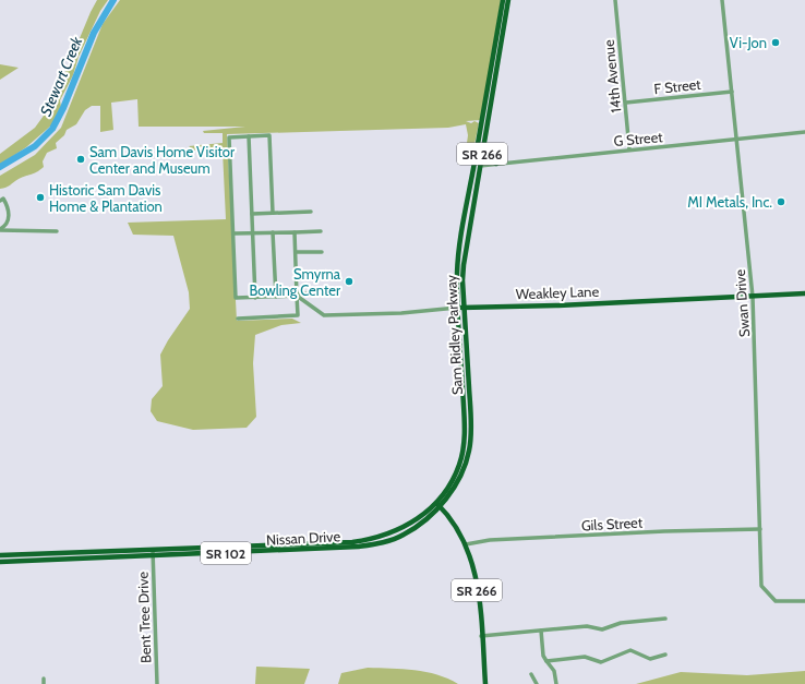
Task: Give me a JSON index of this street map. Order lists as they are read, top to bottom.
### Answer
{
  "streets": {
    "main road": [
      "SR 266",
      "Weakley Lane",
      "Sam Ridley Parkway",
      "Nissan Drive",
      "SR 102"
    ],
    "street": [
      "14th Avenue",
      "F Street",
      "G Street",
      "Swan Drive",
      "Gils Street",
      "Bent Tree Drive"
    ]
  },
  "crossings": [
    ["14th Avenue", "F Street"],
    ["14th Avenue", "G Street"],
    ["F Street", "Swan Drive"],
    ["G Street", "Swan Drive"],
    ["G Street", "Sam Ridley Parkway"],
    ["SR 266", "Sam Ridley Parkway"],
    ["SR 266", "Gils Street"],
    ["SR 266", "Nissan Drive"],
    ["Weakley Lane", "Swan Drive"],
    ["Weakley Lane", "Sam Ridley Parkway"],
    ["Swan Drive", "Gils Street"],
    ["Sam Ridley Parkway", "Nissan Drive"],
    ["Nissan Drive", "Bent Tree Drive"]
  ],
  "water": ["Stewart Creek"],
  "places": [
    "Vi-Jon",
    "Sam Davis Home Visitor Center and Museum",
    "Historic Sam Davis Home & Plantation",
    "MI Metals, Inc.",
    "Smyrna Bowling Center"
  ]
}
